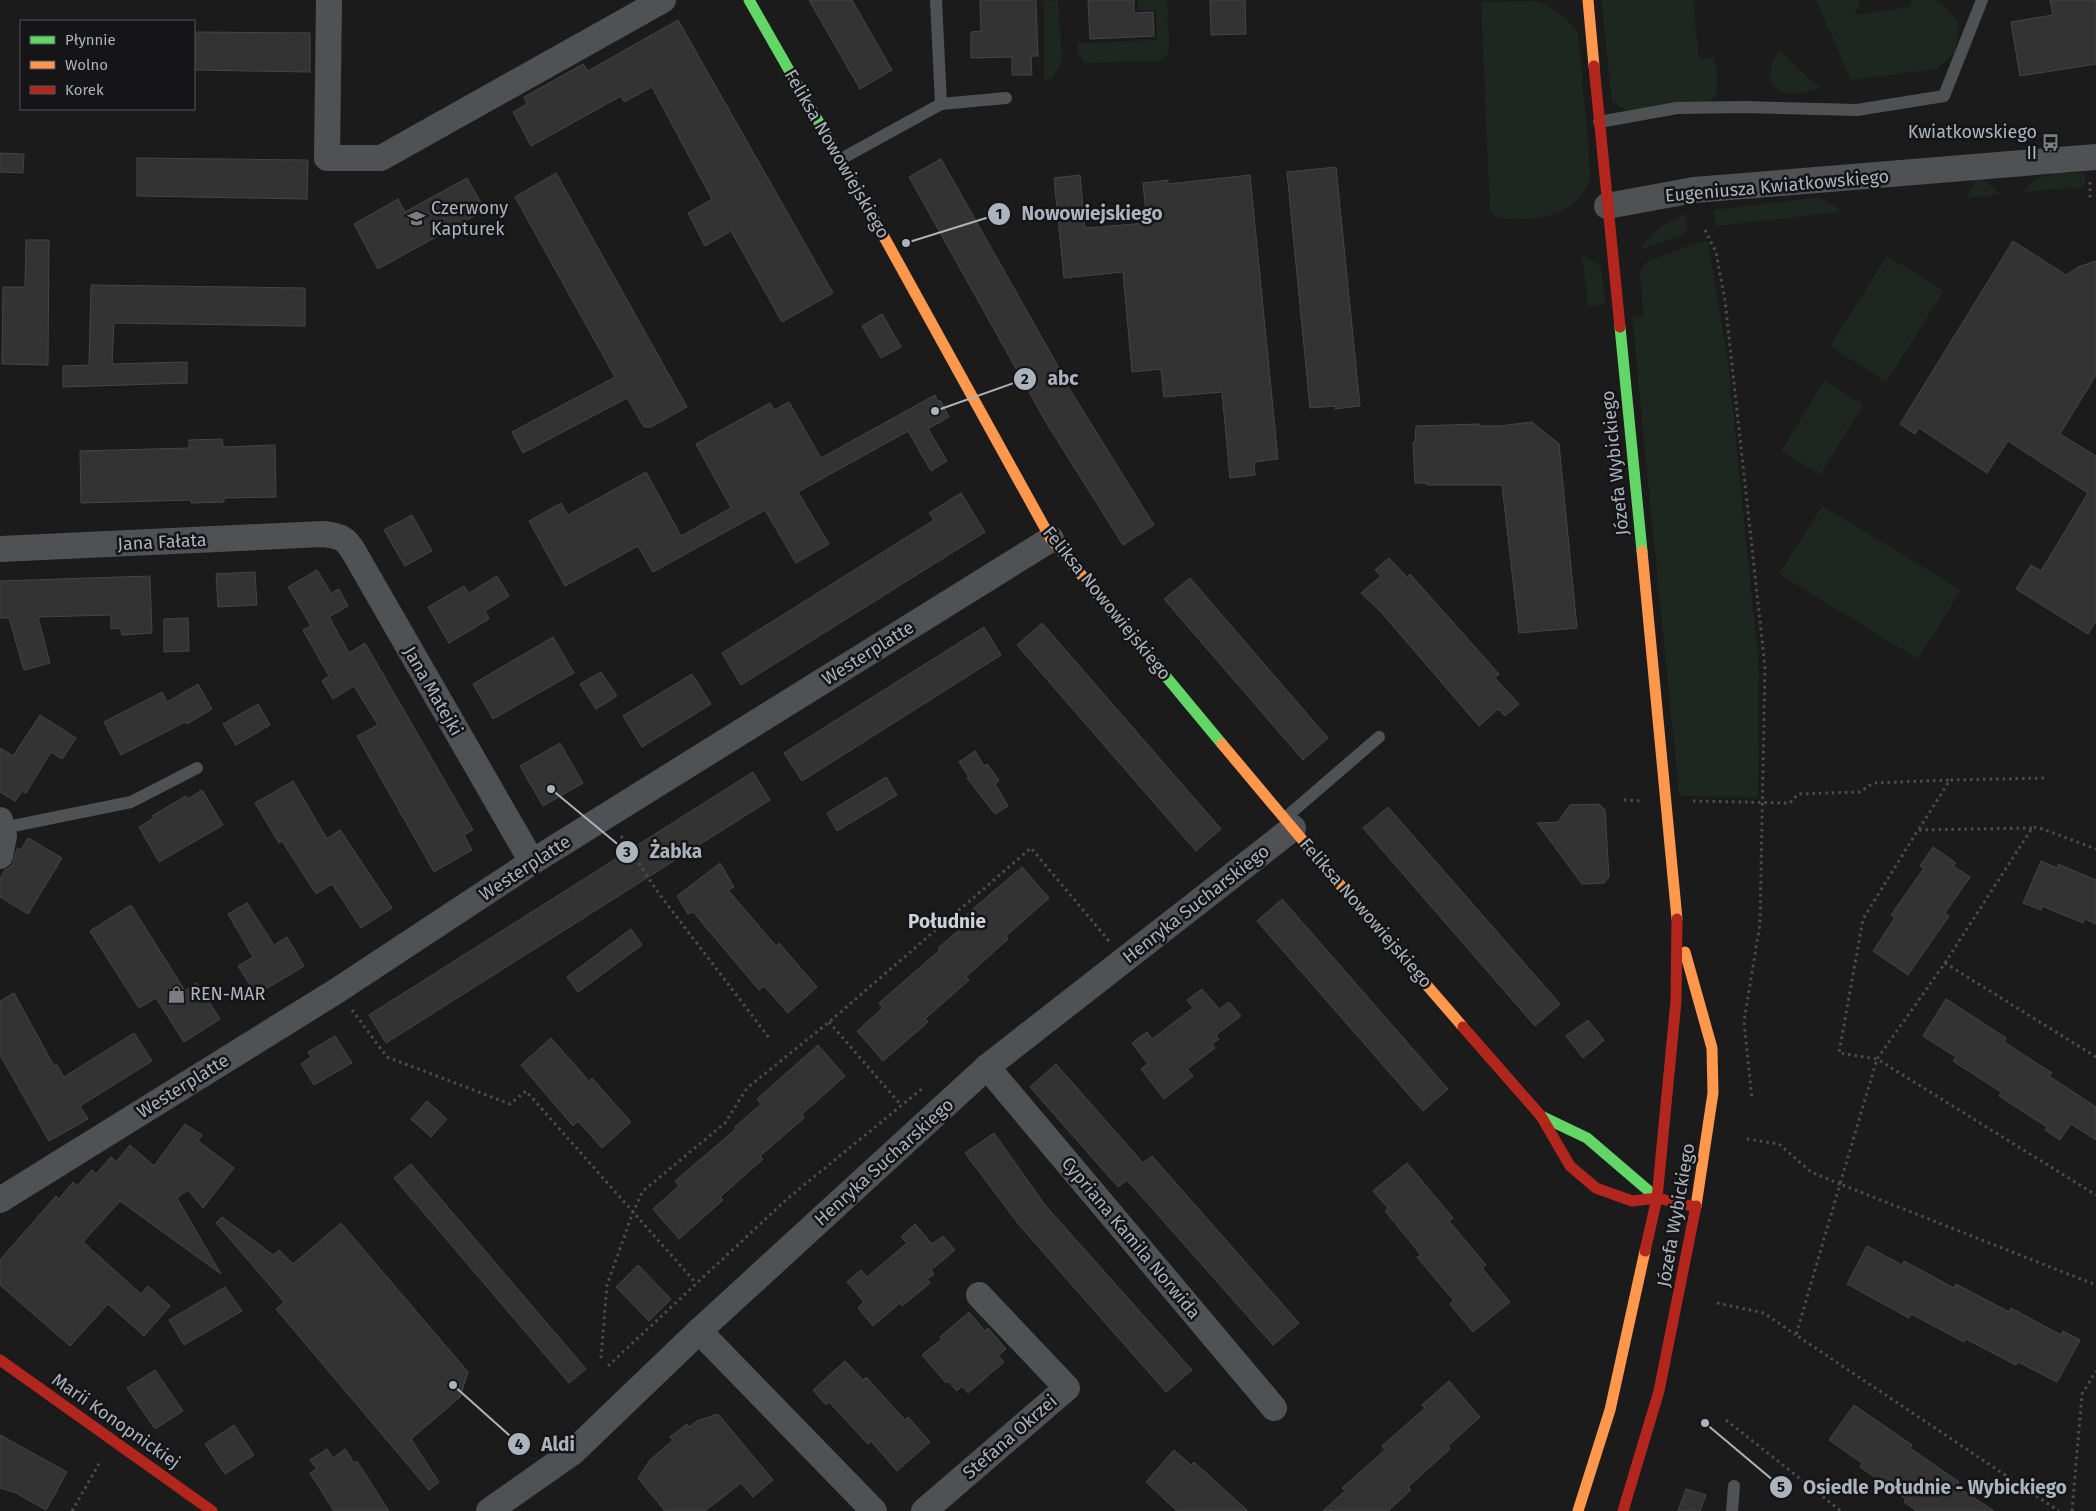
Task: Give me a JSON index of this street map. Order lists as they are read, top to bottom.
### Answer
{
  "streets": {
    "street": [
      "Feliksa Nowowiejskiego",
      "Eugeniusza Kwiatkowskiego",
      "Józefa Wybickiego",
      "Jana Fałata",
      "Westerplatte",
      "Jana Matejki",
      "Henryka Sucharskiego",
      "Cypriana Kamila Norwida",
      "Marii Konopnickiej",
      "Stefana Okrzei"
    ]
  },
  "crossings": [
    ["Feliksa Nowowiejskiego", "Józefa Wybickiego"],
    ["Feliksa Nowowiejskiego", "Westerplatte"],
    ["Feliksa Nowowiejskiego", "Henryka Sucharskiego"],
    ["Eugeniusza Kwiatkowskiego", "Józefa Wybickiego"],
    ["Jana Fałata", "Jana Matejki"],
    ["Westerplatte", "Jana Matejki"],
    ["Henryka Sucharskiego", "Cypriana Kamila Norwida"]
  ],
  "districts": ["Południe"],
  "places": {
    "bus stop": ["Kwiatkowskiego II"],
    "school or university": ["Czerwony Kapturek"],
    "other": [
      "Nowowiejskiego",
      "abc",
      "Żabka",
      "Aldi",
      "Osiedle Południe - Wybickiego"
    ],
    "shop": ["REN-MAR"]
  },
  "legend": ["Płynnie", "Wolno", "Korek"]
}
